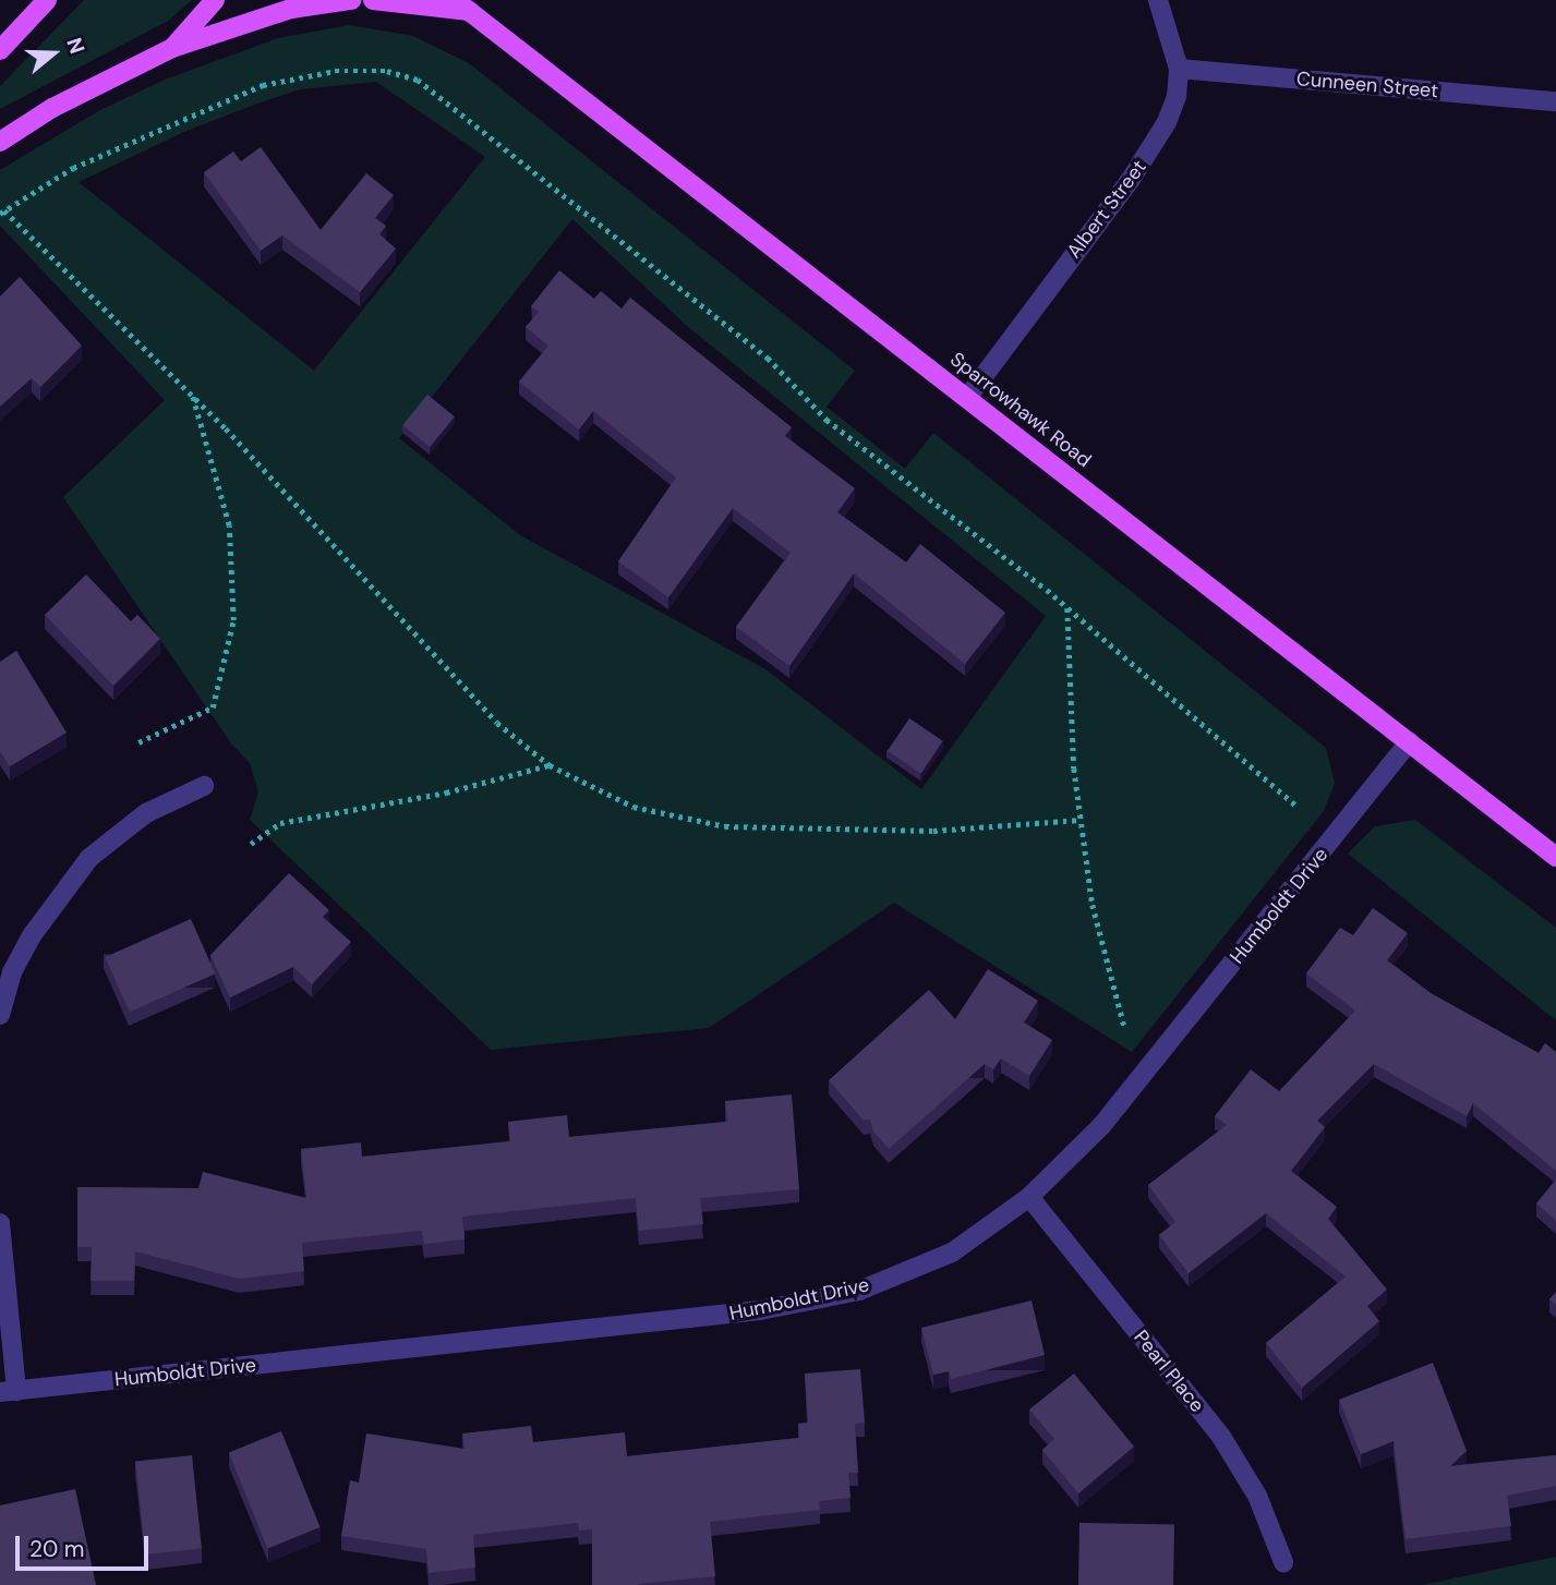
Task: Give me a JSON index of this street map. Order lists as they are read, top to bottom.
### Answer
{
  "streets": {
    "main road": ["Sparrowhawk Road"],
    "street": [
      "Cunneen Street",
      "Albert Street",
      "Humboldt Drive",
      "Pearl Place"
    ]
  },
  "crossings": [
    ["Cunneen Street", "Albert Street"],
    ["Albert Street", "Sparrowhawk Road"],
    ["Sparrowhawk Road", "Humboldt Drive"],
    ["Humboldt Drive", "Pearl Place"]
  ],
  "scale_bar": "20 m",
  "north": "right"
}
